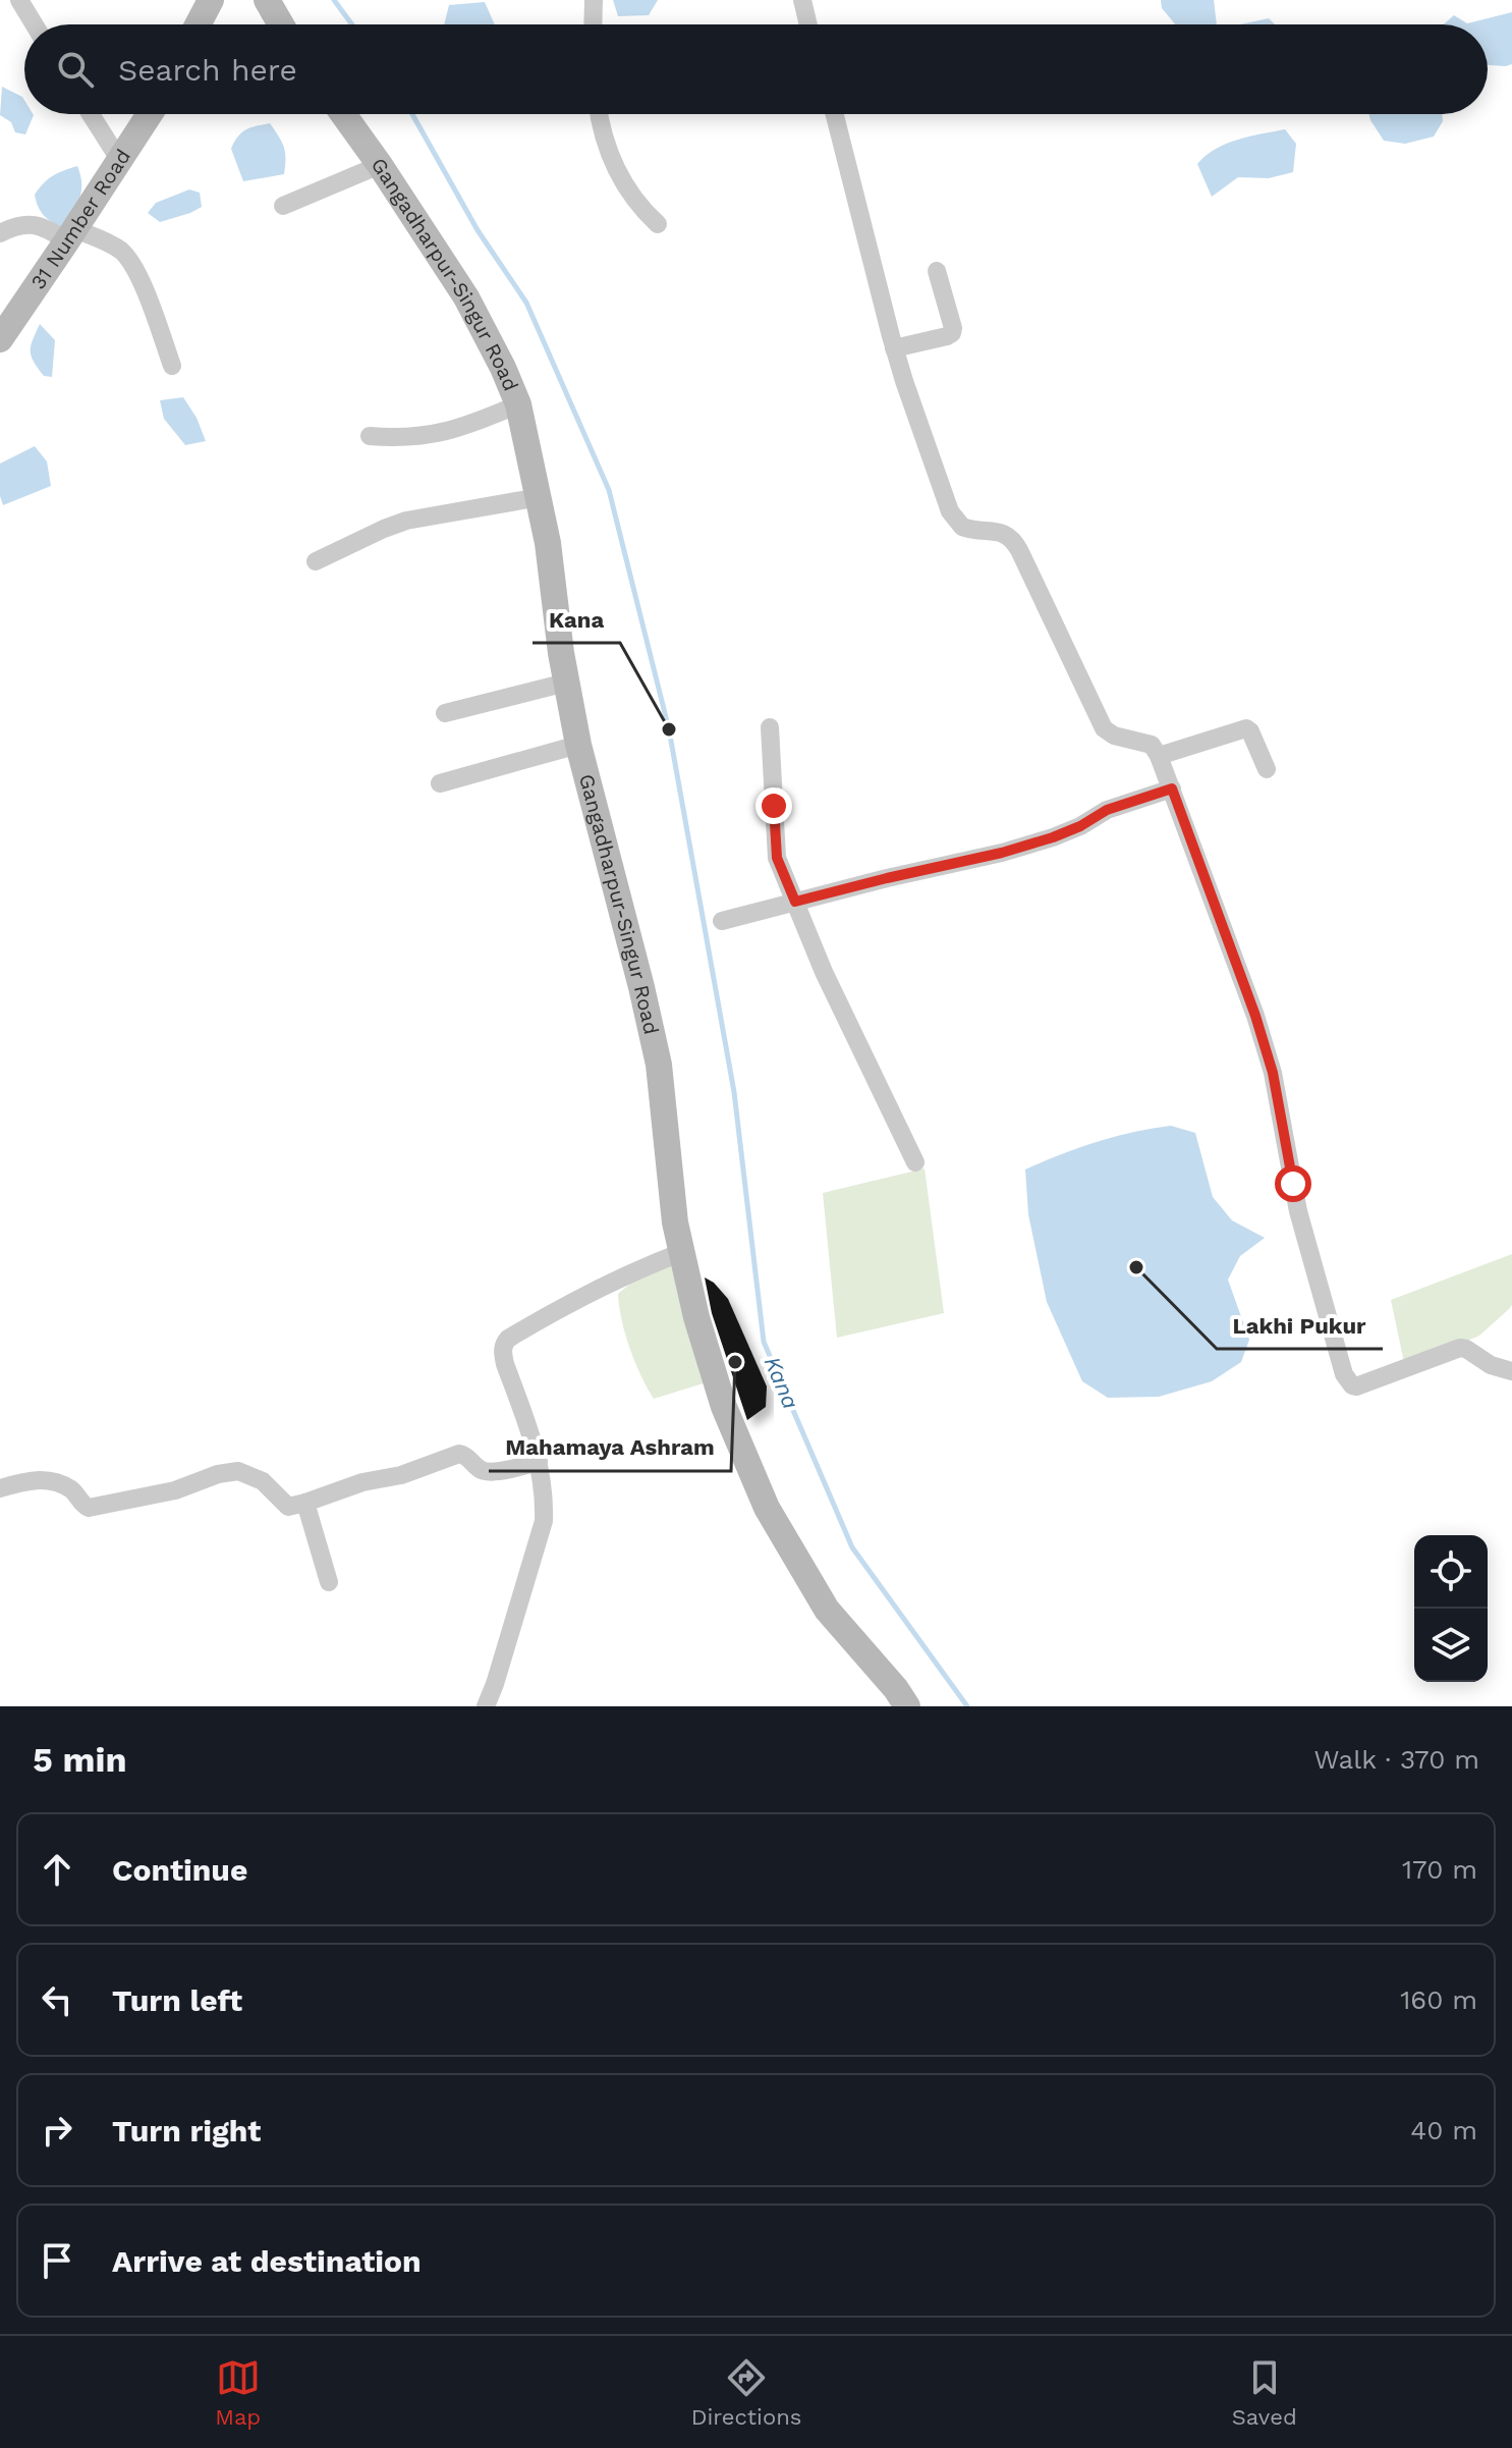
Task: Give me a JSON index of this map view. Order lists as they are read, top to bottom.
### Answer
{
  "streets": {
    "street": ["31 Number Road", "Gangadharpur-Singur Road"]
  },
  "water": ["Kana"],
  "places": ["Kana", "Lakhi Pukur", "Mahamaya Ashram"],
  "page": {
    "search": "Search here",
    "heading": ["5 min", "Walk · 370 m"],
    "list": [
      ["Continue", "170 m"],
      ["Turn left", "160 m"],
      ["Turn right", "40 m"],
      "Arrive at destination"
    ],
    "nav": ["Map", "Directions", "Saved"]
  }
}
